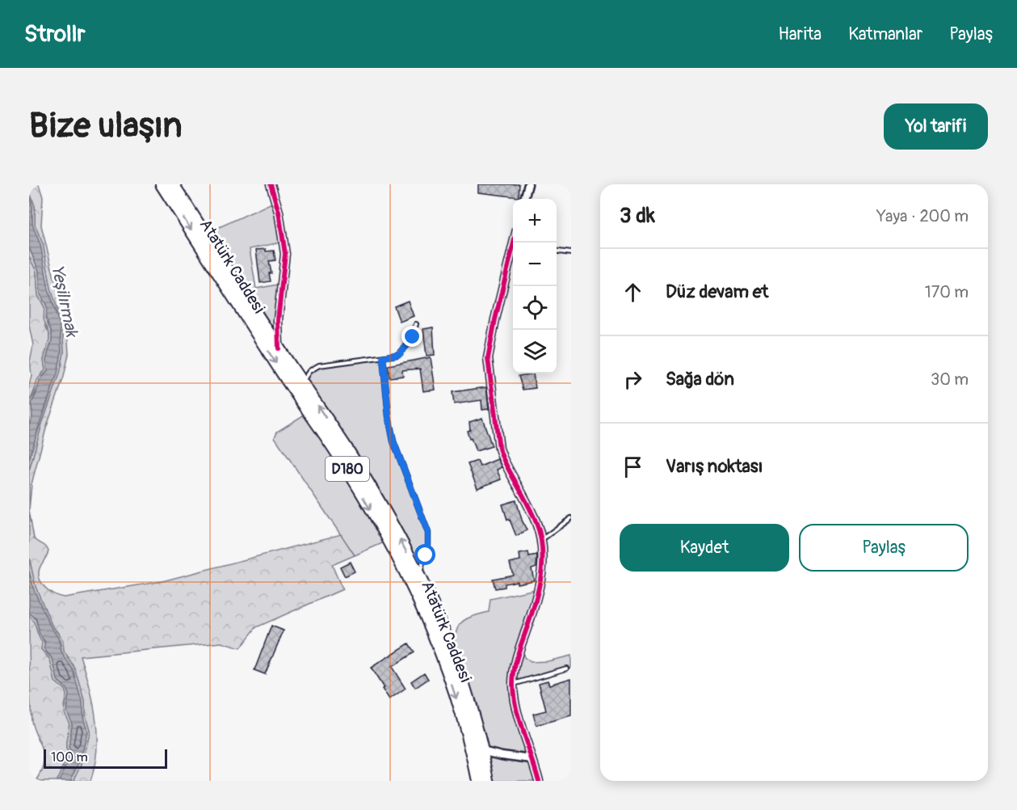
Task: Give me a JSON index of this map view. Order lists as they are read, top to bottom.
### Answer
{
  "streets": {
    "highway": ["Atatürk Caddesi", "D180"]
  },
  "water": ["Yeşilırmak"],
  "scale_bar": "100 m",
  "page": {
    "header": "Strollr",
    "nav": ["Harita", "Katmanlar", "Paylaş"],
    "buttons": [
      "Yol tarifi",
      ["Kaydet", "Paylaş"]
    ],
    "title": "Bize ulaşın",
    "heading": ["3 dk", "Yaya · 200 m"],
    "map_buttons": ["+", "−"],
    "list": [
      ["Düz devam et", "170 m"],
      ["Sağa dön", "30 m"],
      "Varış noktası"
    ],
    "scale": "100 m"
  }
}
